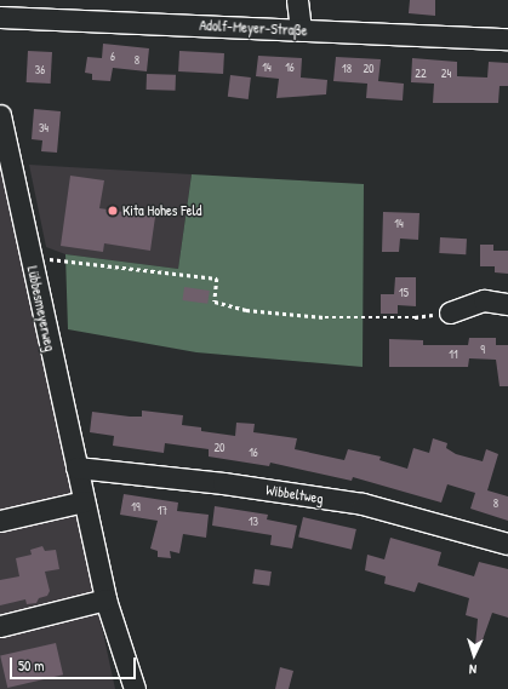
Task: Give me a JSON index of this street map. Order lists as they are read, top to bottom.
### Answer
{
  "streets": {
    "street": ["Adolf-Meyer-Straße", "Lübbesmeyerweg", "Wibbeltweg"]
  },
  "crossings": [
    ["Lübbesmeyerweg", "Wibbeltweg"]
  ],
  "places": ["Kita Hohes Feld"],
  "house_numbers": [
    "6",
    "8",
    "14",
    "16",
    "18",
    "20",
    "36",
    "22",
    "24",
    "34",
    "14",
    "15",
    "9",
    "11",
    "20",
    "16",
    "8",
    "19",
    "17",
    "13"
  ],
  "scale_bar": "50 m",
  "north": "bottom"
}
